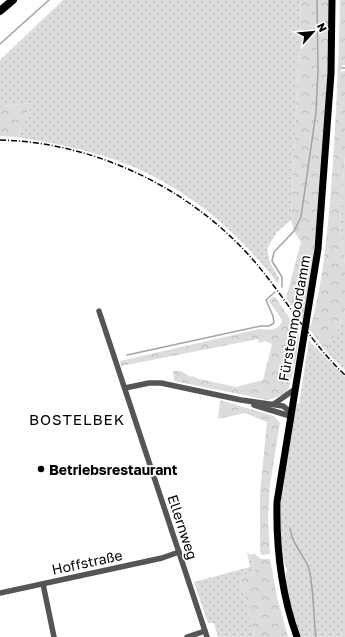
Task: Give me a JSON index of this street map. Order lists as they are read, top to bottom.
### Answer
{
  "streets": {
    "main road": ["Fürstenmoordamm"],
    "street": ["Ellernweg", "Hoffstraße"]
  },
  "crossings": [
    ["Ellernweg", "Hoffstraße"]
  ],
  "districts": ["BOSTELBEK"],
  "places": ["Betriebsrestaurant"],
  "north": "top right"
}
